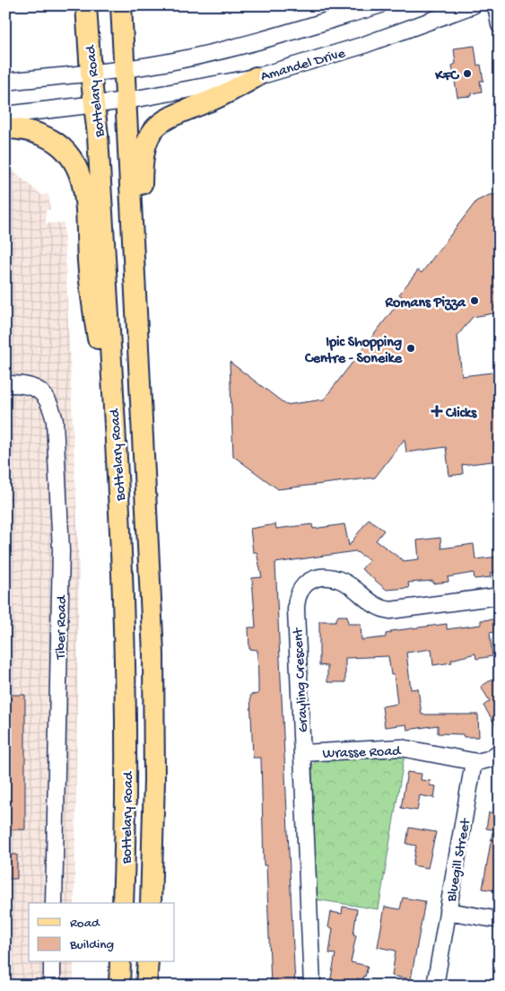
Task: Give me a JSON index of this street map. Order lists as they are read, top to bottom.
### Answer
{
  "streets": {
    "main road": ["Bottelary Road"],
    "street": [
      "Amandel Drive",
      "Tiber Road",
      "Grayling Crescent",
      "Wrasse Road",
      "Bluegill Street"
    ]
  },
  "crossings": [
    ["Amandel Drive", "Bottelary Road"],
    ["Grayling Crescent", "Wrasse Road"],
    ["Wrasse Road", "Bluegill Street"]
  ],
  "places": {
    "other": ["KFC", "Romans Pizza", "Ipic Shopping Centre - Soneike"],
    "health": ["Clicks"]
  },
  "legend": ["Road", "Building"]
}
